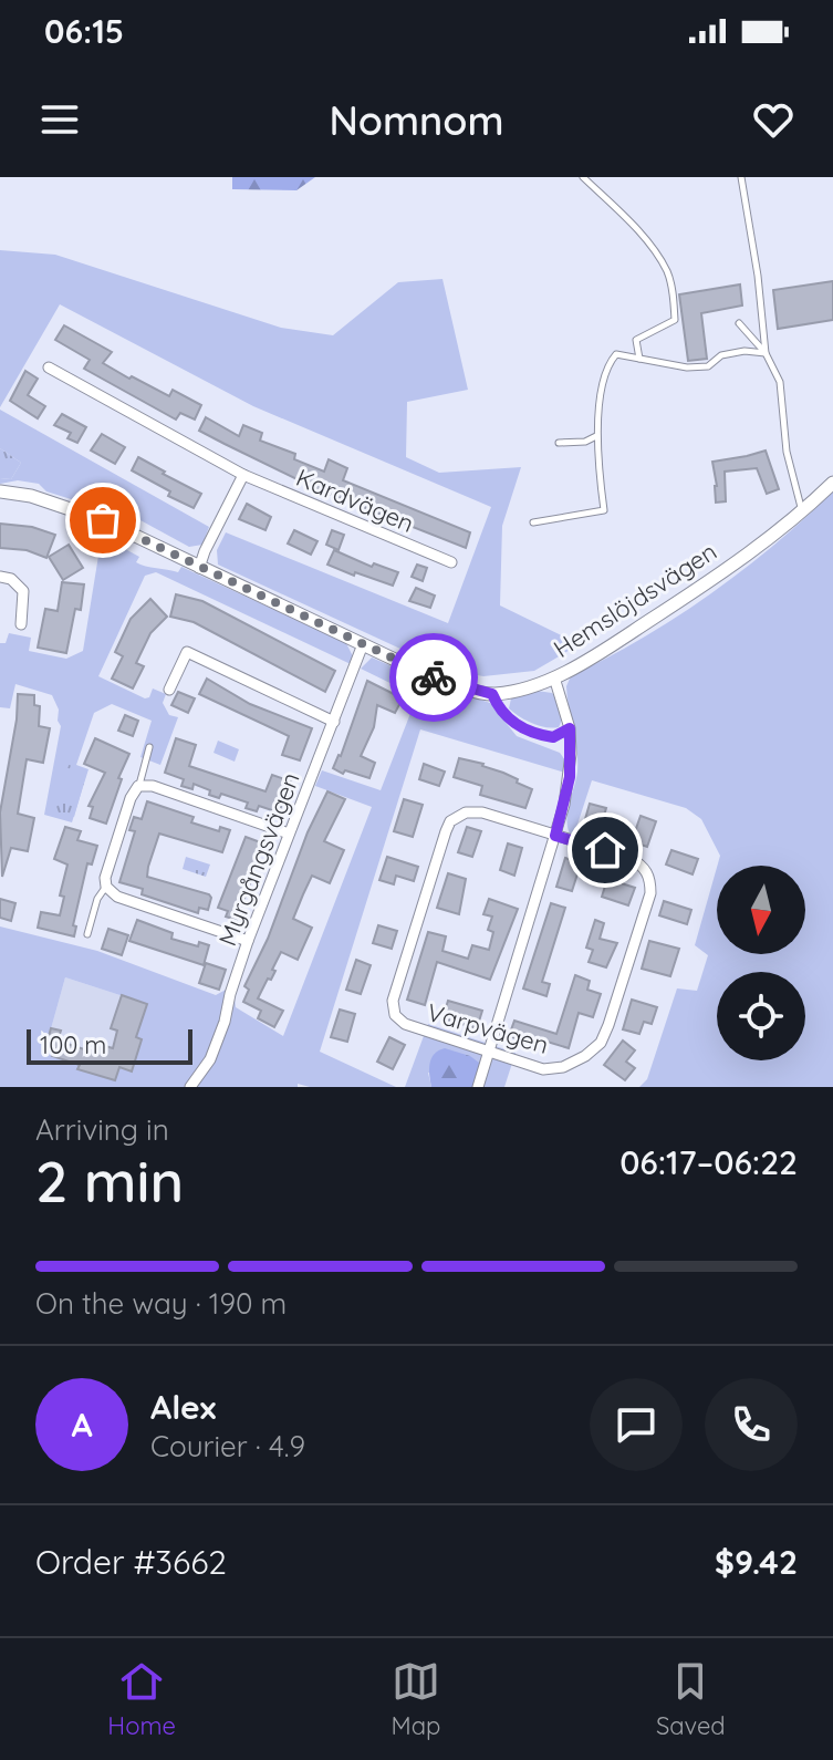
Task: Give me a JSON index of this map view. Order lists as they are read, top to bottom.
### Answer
{
  "streets": {
    "street": [
      "Kardvägen",
      "Hemslöjdsvägen",
      "Myrgångsvägen",
      "Varpvägen"
    ]
  },
  "crossings": [
    ["Hemslöjdsvägen", "Myrgångsvägen"]
  ],
  "scale_bar": "100 m",
  "north": "bottom",
  "page": {
    "status": "06:15",
    "header": "Nomnom",
    "scale": "100 m",
    "heading": ["2 min", "Arriving in", "06:17–06:22"],
    "panel": [
      "Alex",
      "Courier · 4.9",
      "Order #3662",
      "$9.42"
    ],
    "bar": "On the way · 190 m",
    "round": "A",
    "tabs": ["Home", "Map", "Saved"]
  }
}
